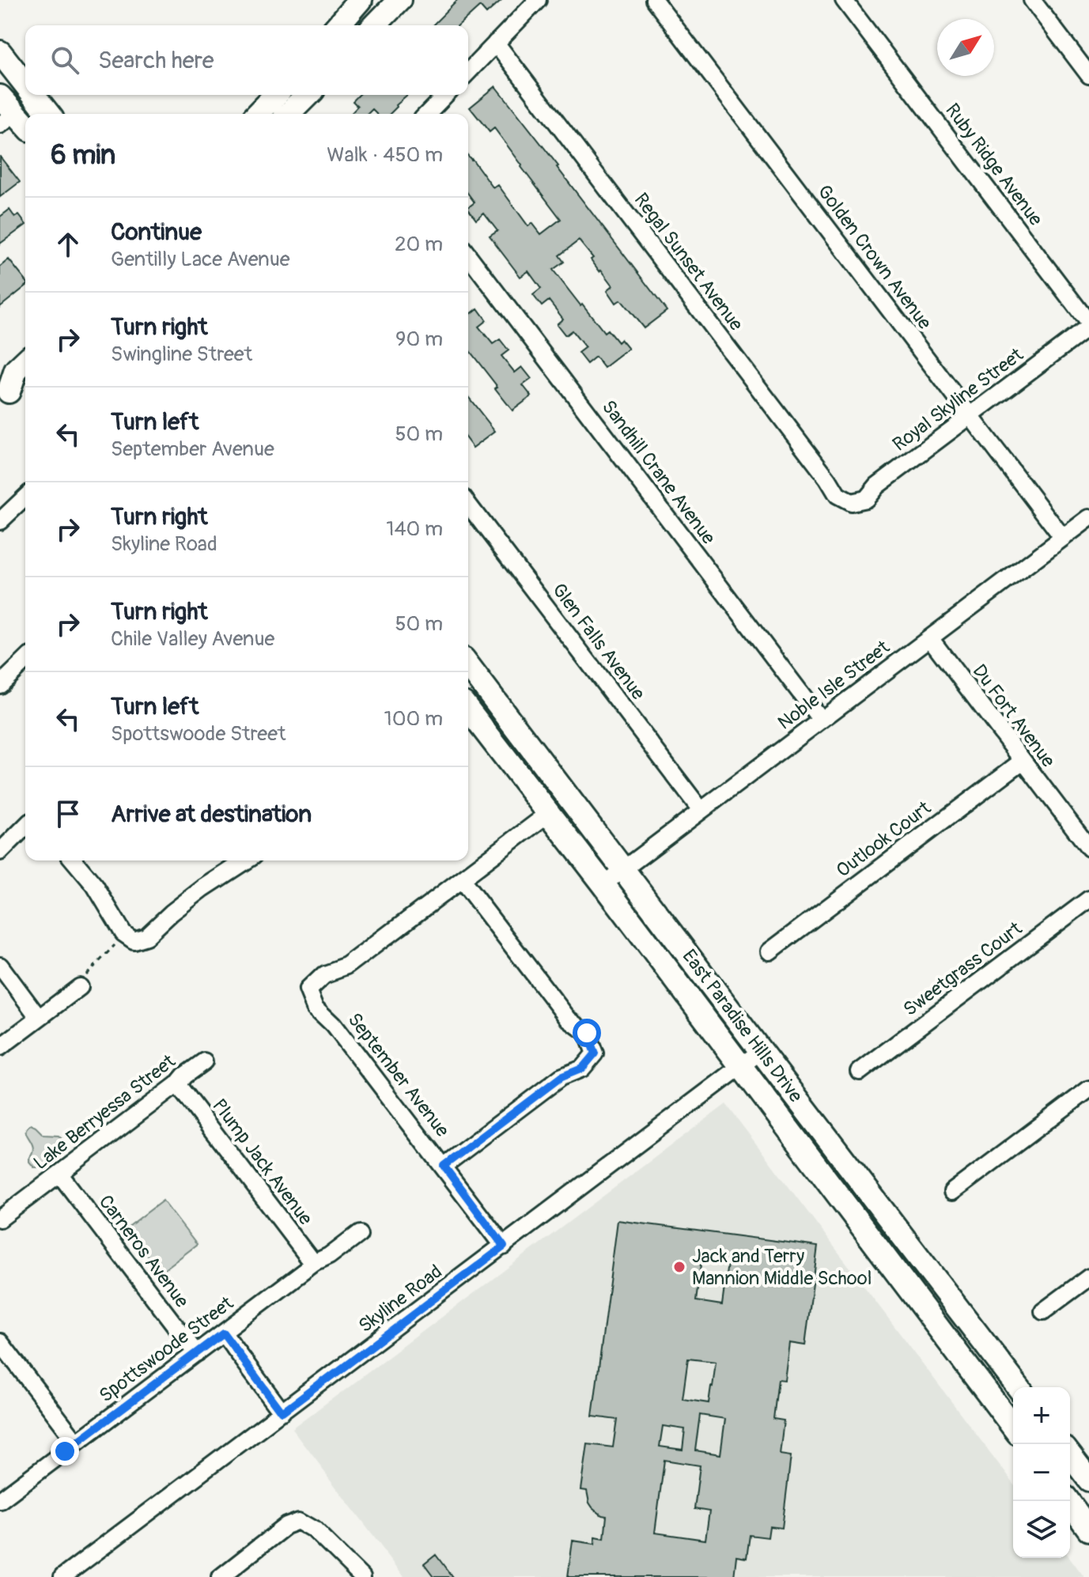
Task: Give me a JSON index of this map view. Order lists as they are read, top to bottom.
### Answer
{
  "streets": {
    "main road": ["East Paradise Hills Drive"],
    "street": [
      "Ruby Ridge Avenue",
      "Golden Crown Avenue",
      "Regal Sunset Avenue",
      "Royal Skyline Street",
      "Sandhill Crane Avenue",
      "Glen Falls Avenue",
      "Noble Isle Street",
      "Du Fort Avenue",
      "Outlook Court",
      "Sweetgrass Court",
      "September Avenue",
      "Lake Berryessa Street",
      "Plump Jack Avenue",
      "Carneros Avenue",
      "Skyline Road",
      "Spottswoode Street"
    ]
  },
  "crossings": [
    ["Ruby Ridge Avenue", "Royal Skyline Street"],
    ["Golden Crown Avenue", "Royal Skyline Street"],
    ["Golden Crown Avenue", "Noble Isle Street"],
    ["Regal Sunset Avenue", "Royal Skyline Street"],
    ["Sandhill Crane Avenue", "Noble Isle Street"],
    ["Glen Falls Avenue", "Noble Isle Street"],
    ["Noble Isle Street", "Du Fort Avenue"],
    ["Noble Isle Street", "East Paradise Hills Drive"],
    ["Du Fort Avenue", "Outlook Court"],
    ["East Paradise Hills Drive", "Skyline Road"],
    ["September Avenue", "Skyline Road"],
    ["Lake Berryessa Street", "Plump Jack Avenue"],
    ["Lake Berryessa Street", "Carneros Avenue"],
    ["Plump Jack Avenue", "Spottswoode Street"],
    ["Carneros Avenue", "Spottswoode Street"]
  ],
  "places": ["Jack and Terry Mannion Middle School"],
  "north": "top right",
  "page": {
    "search": "Search here",
    "heading": ["6 min", "Walk · 450 m"],
    "list": [
      ["Continue", "Gentilly Lace Avenue", "20 m"],
      ["Turn right", "Swingline Street", "90 m"],
      ["Turn left", "September Avenue", "50 m"],
      ["Turn right", "Skyline Road", "140 m"],
      ["Turn right", "Chile Valley Avenue", "50 m"],
      ["Turn left", "Spottswoode Street", "100 m"],
      "Arrive at destination"
    ],
    "map_buttons": ["+", "−"]
  }
}
